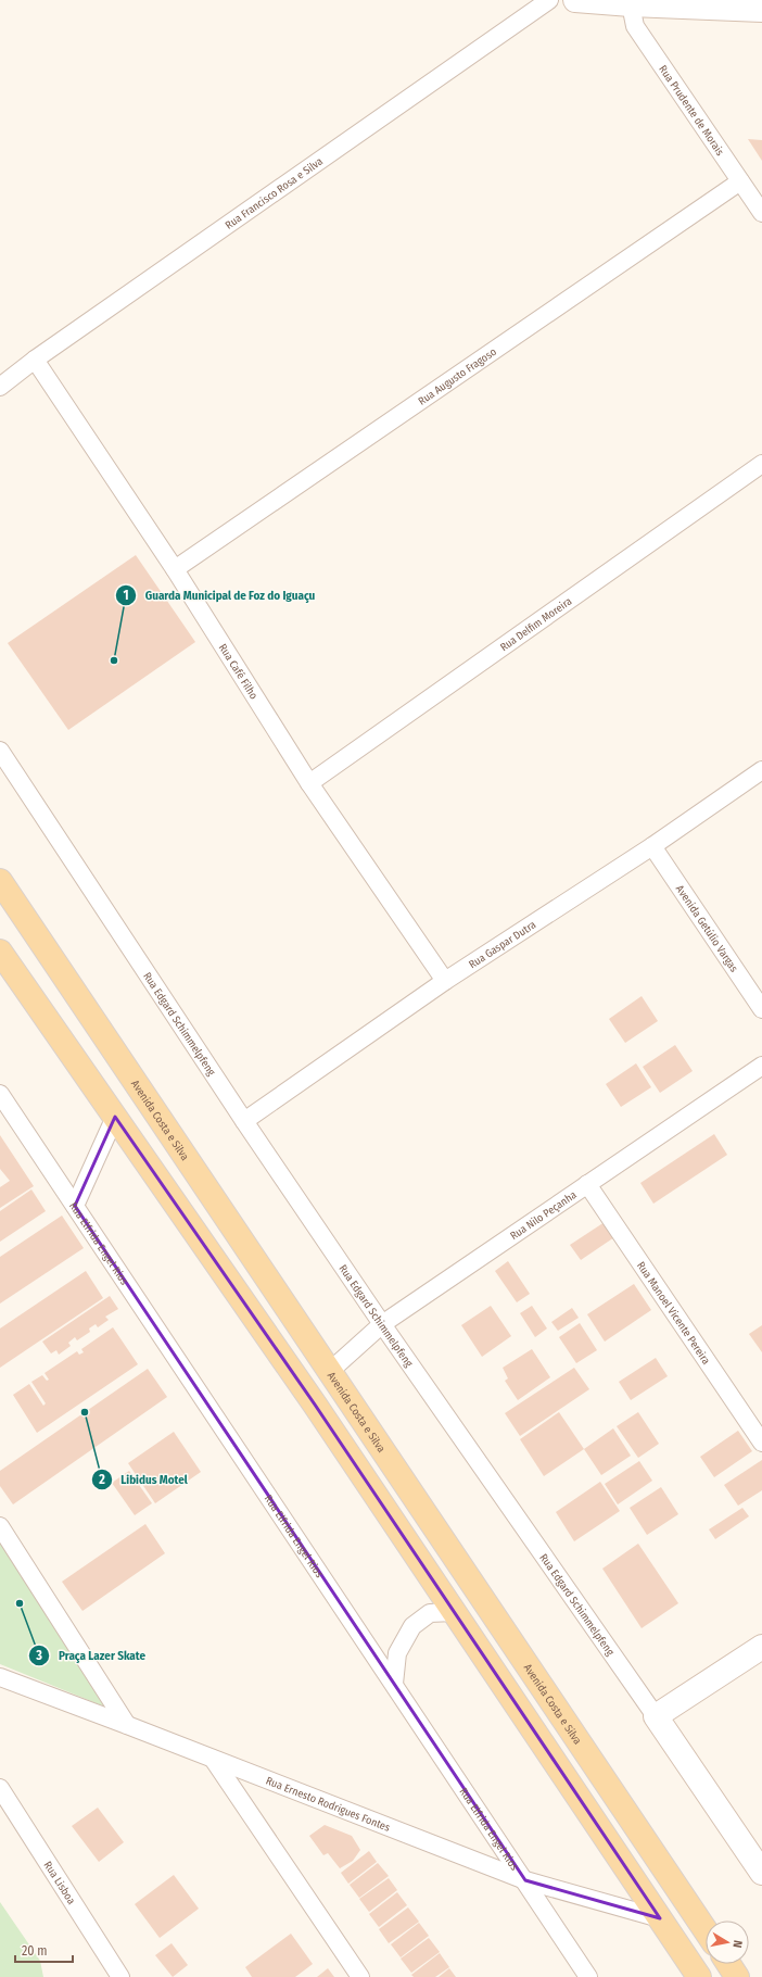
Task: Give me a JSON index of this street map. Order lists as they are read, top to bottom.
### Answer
{
  "streets": {
    "main road": ["Avenida Costa e Silva"],
    "street": [
      "Rua Prudente de Morais",
      "Rua Francisco Rosa e Silva",
      "Rua Augusto Fragoso",
      "Rua Delfim Moreira",
      "Rua Café Filho",
      "Avenida Getúlio Vargas",
      "Rua Gaspar Dutra",
      "Rua Edgard Schimmelpfeng",
      "Rua Nilo Peçanha",
      "Rua Elfrida Engel Rios",
      "Rua Manoel Vicente Pereira",
      "Rua Ernesto Rodrigues Fontes",
      "Rua Lisboa"
    ]
  },
  "crossings": [
    ["Rua Prudente de Morais", "Rua Augusto Fragoso"],
    ["Rua Francisco Rosa e Silva", "Rua Café Filho"],
    ["Rua Augusto Fragoso", "Rua Café Filho"],
    ["Rua Delfim Moreira", "Rua Café Filho"],
    ["Rua Café Filho", "Rua Gaspar Dutra"],
    ["Avenida Getúlio Vargas", "Rua Gaspar Dutra"],
    ["Rua Gaspar Dutra", "Rua Edgard Schimmelpfeng"],
    ["Rua Edgard Schimmelpfeng", "Rua Nilo Peçanha"],
    ["Avenida Costa e Silva", "Rua Nilo Peçanha"],
    ["Rua Nilo Peçanha", "Rua Manoel Vicente Pereira"],
    ["Rua Elfrida Engel Rios", "Rua Ernesto Rodrigues Fontes"]
  ],
  "places": ["Guarda Municipal de Foz do Iguaçu", "Libidus Motel", "Praça Lazer Skate"],
  "scale_bar": "20 m",
  "north": "right"
}
